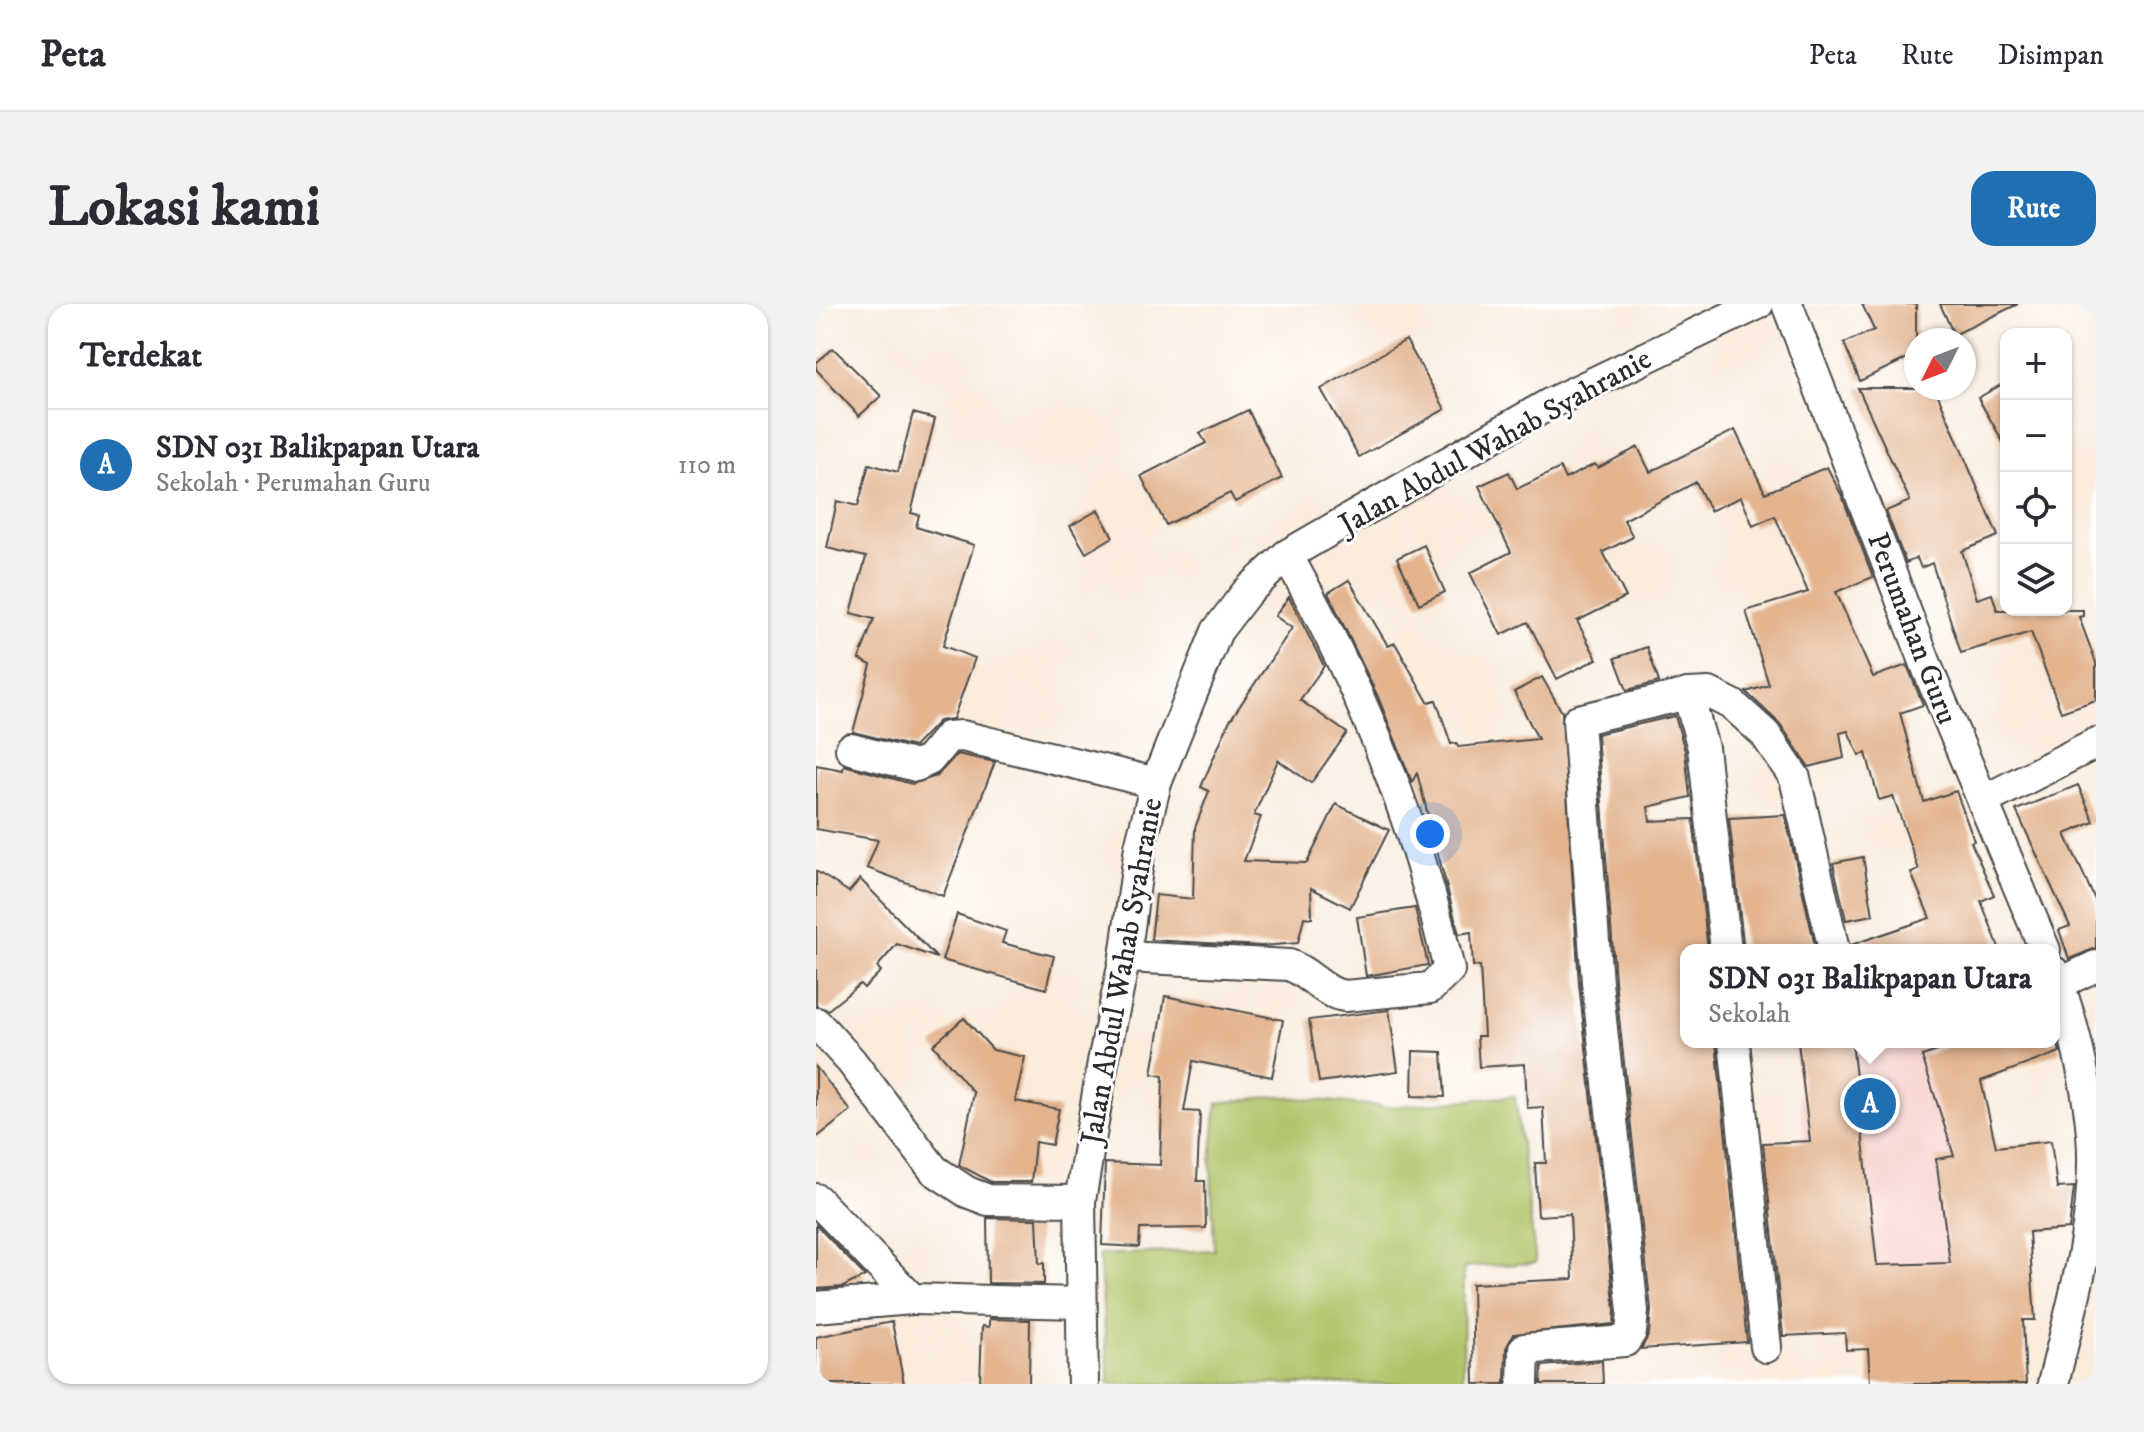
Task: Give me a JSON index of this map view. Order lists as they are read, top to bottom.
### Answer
{
  "streets": {
    "street": ["Jalan Abdul Wahab Syahranie", "Perumahan Guru"]
  },
  "north": "bottom left",
  "page": {
    "header": "Peta",
    "nav": ["Peta", "Rute", "Disimpan"],
    "buttons": "Rute",
    "title": "Lokasi kami",
    "heading": "Terdekat",
    "map_buttons": ["+", "−"],
    "list": [
      {
        "mark": "A",
        "name": "SDN 031 Balikpapan Utara",
        "note": "Sekolah · Perumahan Guru",
        "value": "110 m"
      }
    ],
    "popup": ["SDN 031 Balikpapan Utara", "Sekolah"],
    "pins": "A"
  }
}
